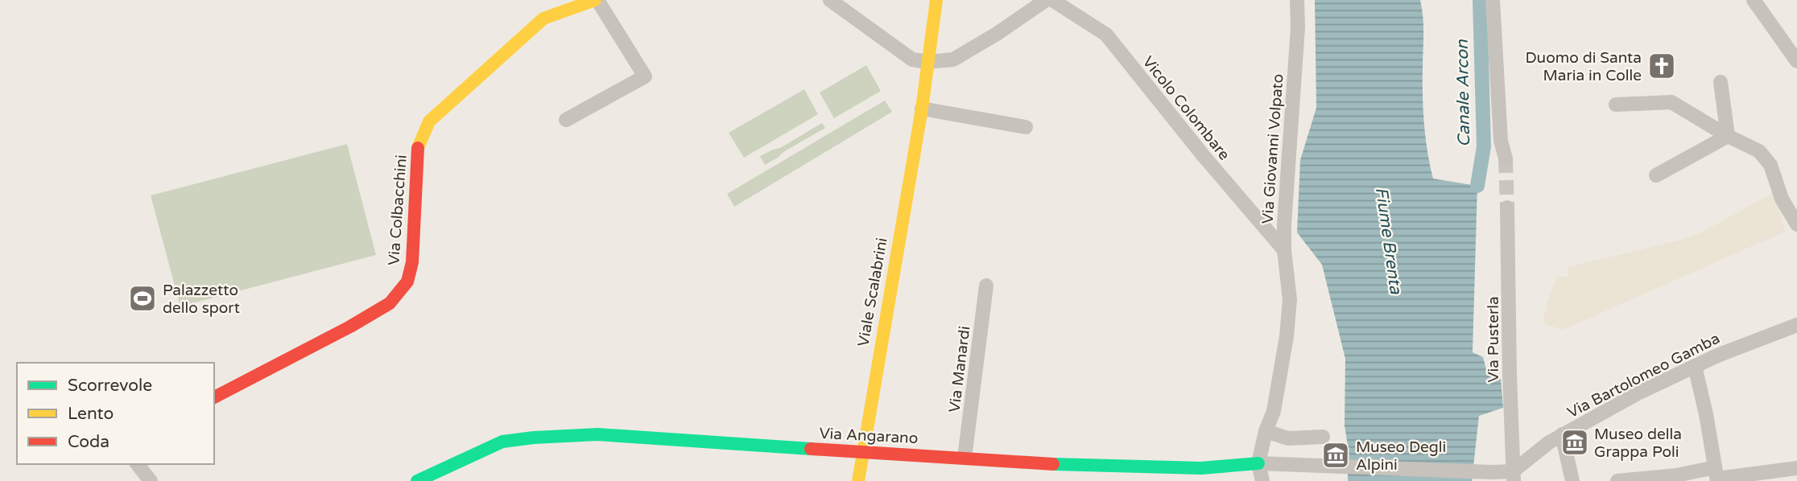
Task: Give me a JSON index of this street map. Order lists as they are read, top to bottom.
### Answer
{
  "streets": {
    "street": [
      "Vicolo Colombare",
      "Via Giovanni Volpato",
      "Via Colbacchini",
      "Viale Scalabrini",
      "Via Pusterla",
      "Via Manardi",
      "Via Bartolomeo Gamba",
      "Via Angarano"
    ]
  },
  "crossings": [
    ["Vicolo Colombare", "Via Giovanni Volpato"],
    ["Via Giovanni Volpato", "Via Angarano"],
    ["Viale Scalabrini", "Via Angarano"],
    ["Via Pusterla", "Via Bartolomeo Gamba"],
    ["Via Pusterla", "Via Angarano"],
    ["Via Manardi", "Via Angarano"],
    ["Via Bartolomeo Gamba", "Via Angarano"]
  ],
  "water": ["Canale Arcon", "Fiume Brenta"],
  "places": {
    "church": ["Duomo di Santa Maria in Colle"],
    "sports": ["Palazzetto dello sport"],
    "museum": ["Museo della Grappa Poli", "Museo Degli Alpini"]
  },
  "legend": ["Scorrevole", "Lento", "Coda"]
}
